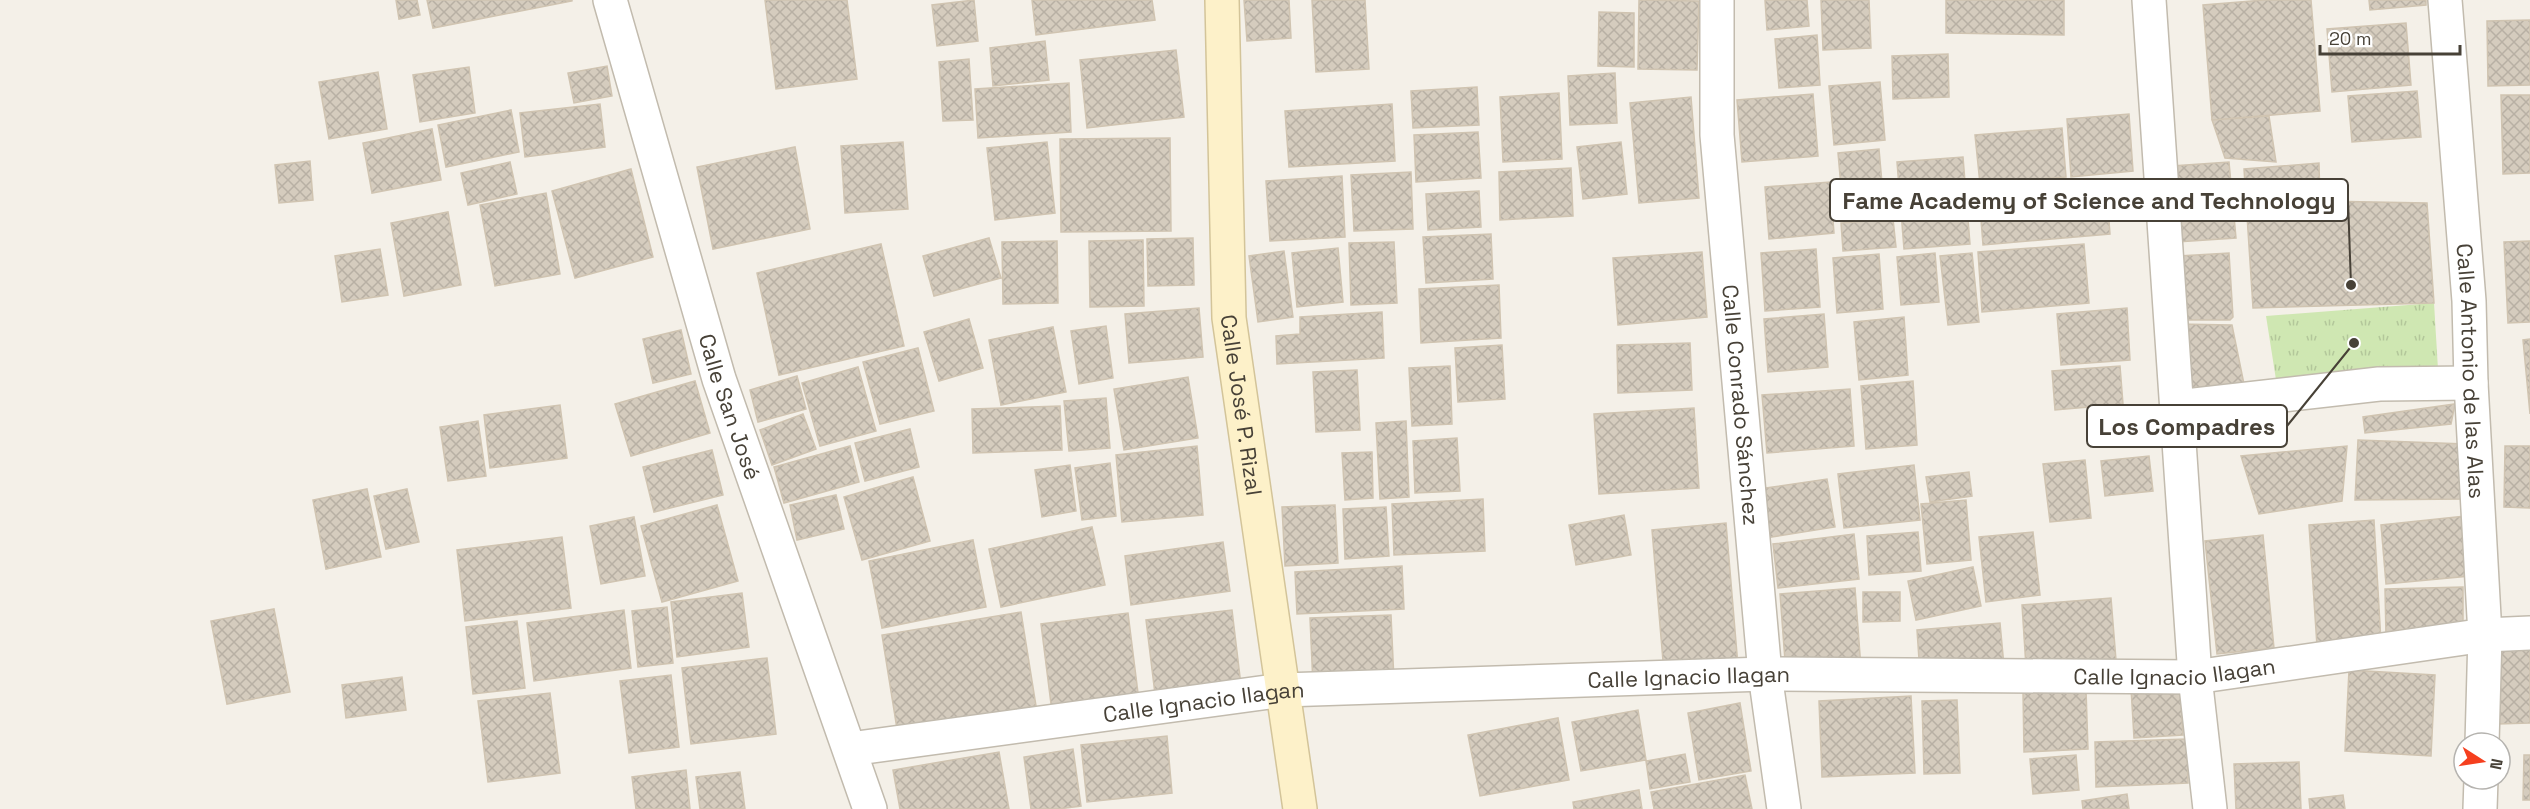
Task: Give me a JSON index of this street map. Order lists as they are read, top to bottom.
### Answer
{
  "streets": {
    "main road": ["Calle José P. Rizal"],
    "street": [
      "Calle Antonio de las Alas",
      "Calle Conrado Sánchez",
      "Calle San José",
      "Calle Ignacio Ilagan"
    ]
  },
  "crossings": [
    ["Calle Antonio de las Alas", "Calle Ignacio Ilagan"],
    ["Calle Conrado Sánchez", "Calle Ignacio Ilagan"],
    ["Calle José P. Rizal", "Calle Ignacio Ilagan"],
    ["Calle San José", "Calle Ignacio Ilagan"]
  ],
  "places": ["Fame Academy of Science and Technology", "Los Compadres"],
  "scale_bar": "20 m",
  "north": "right"
}
